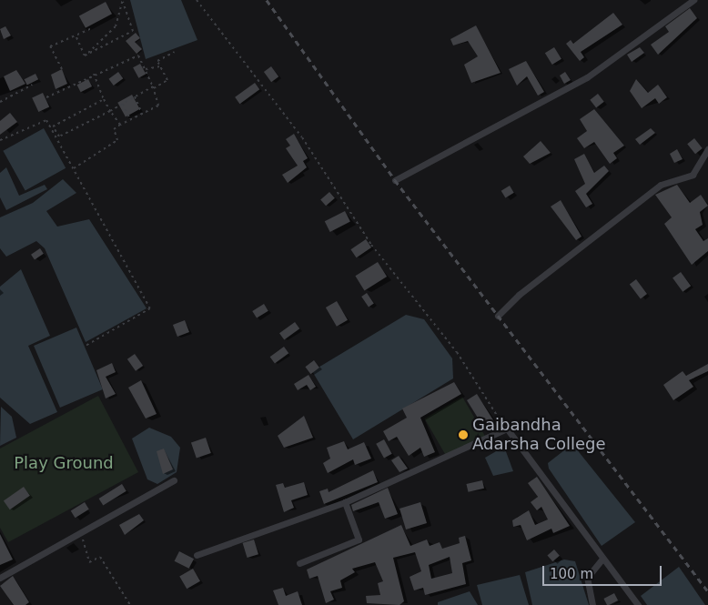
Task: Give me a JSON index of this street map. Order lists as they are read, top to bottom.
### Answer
{
  "parks": ["Play Ground"],
  "places": ["Gaibandha Adarsha College"],
  "scale_bar": "100 m"
}
